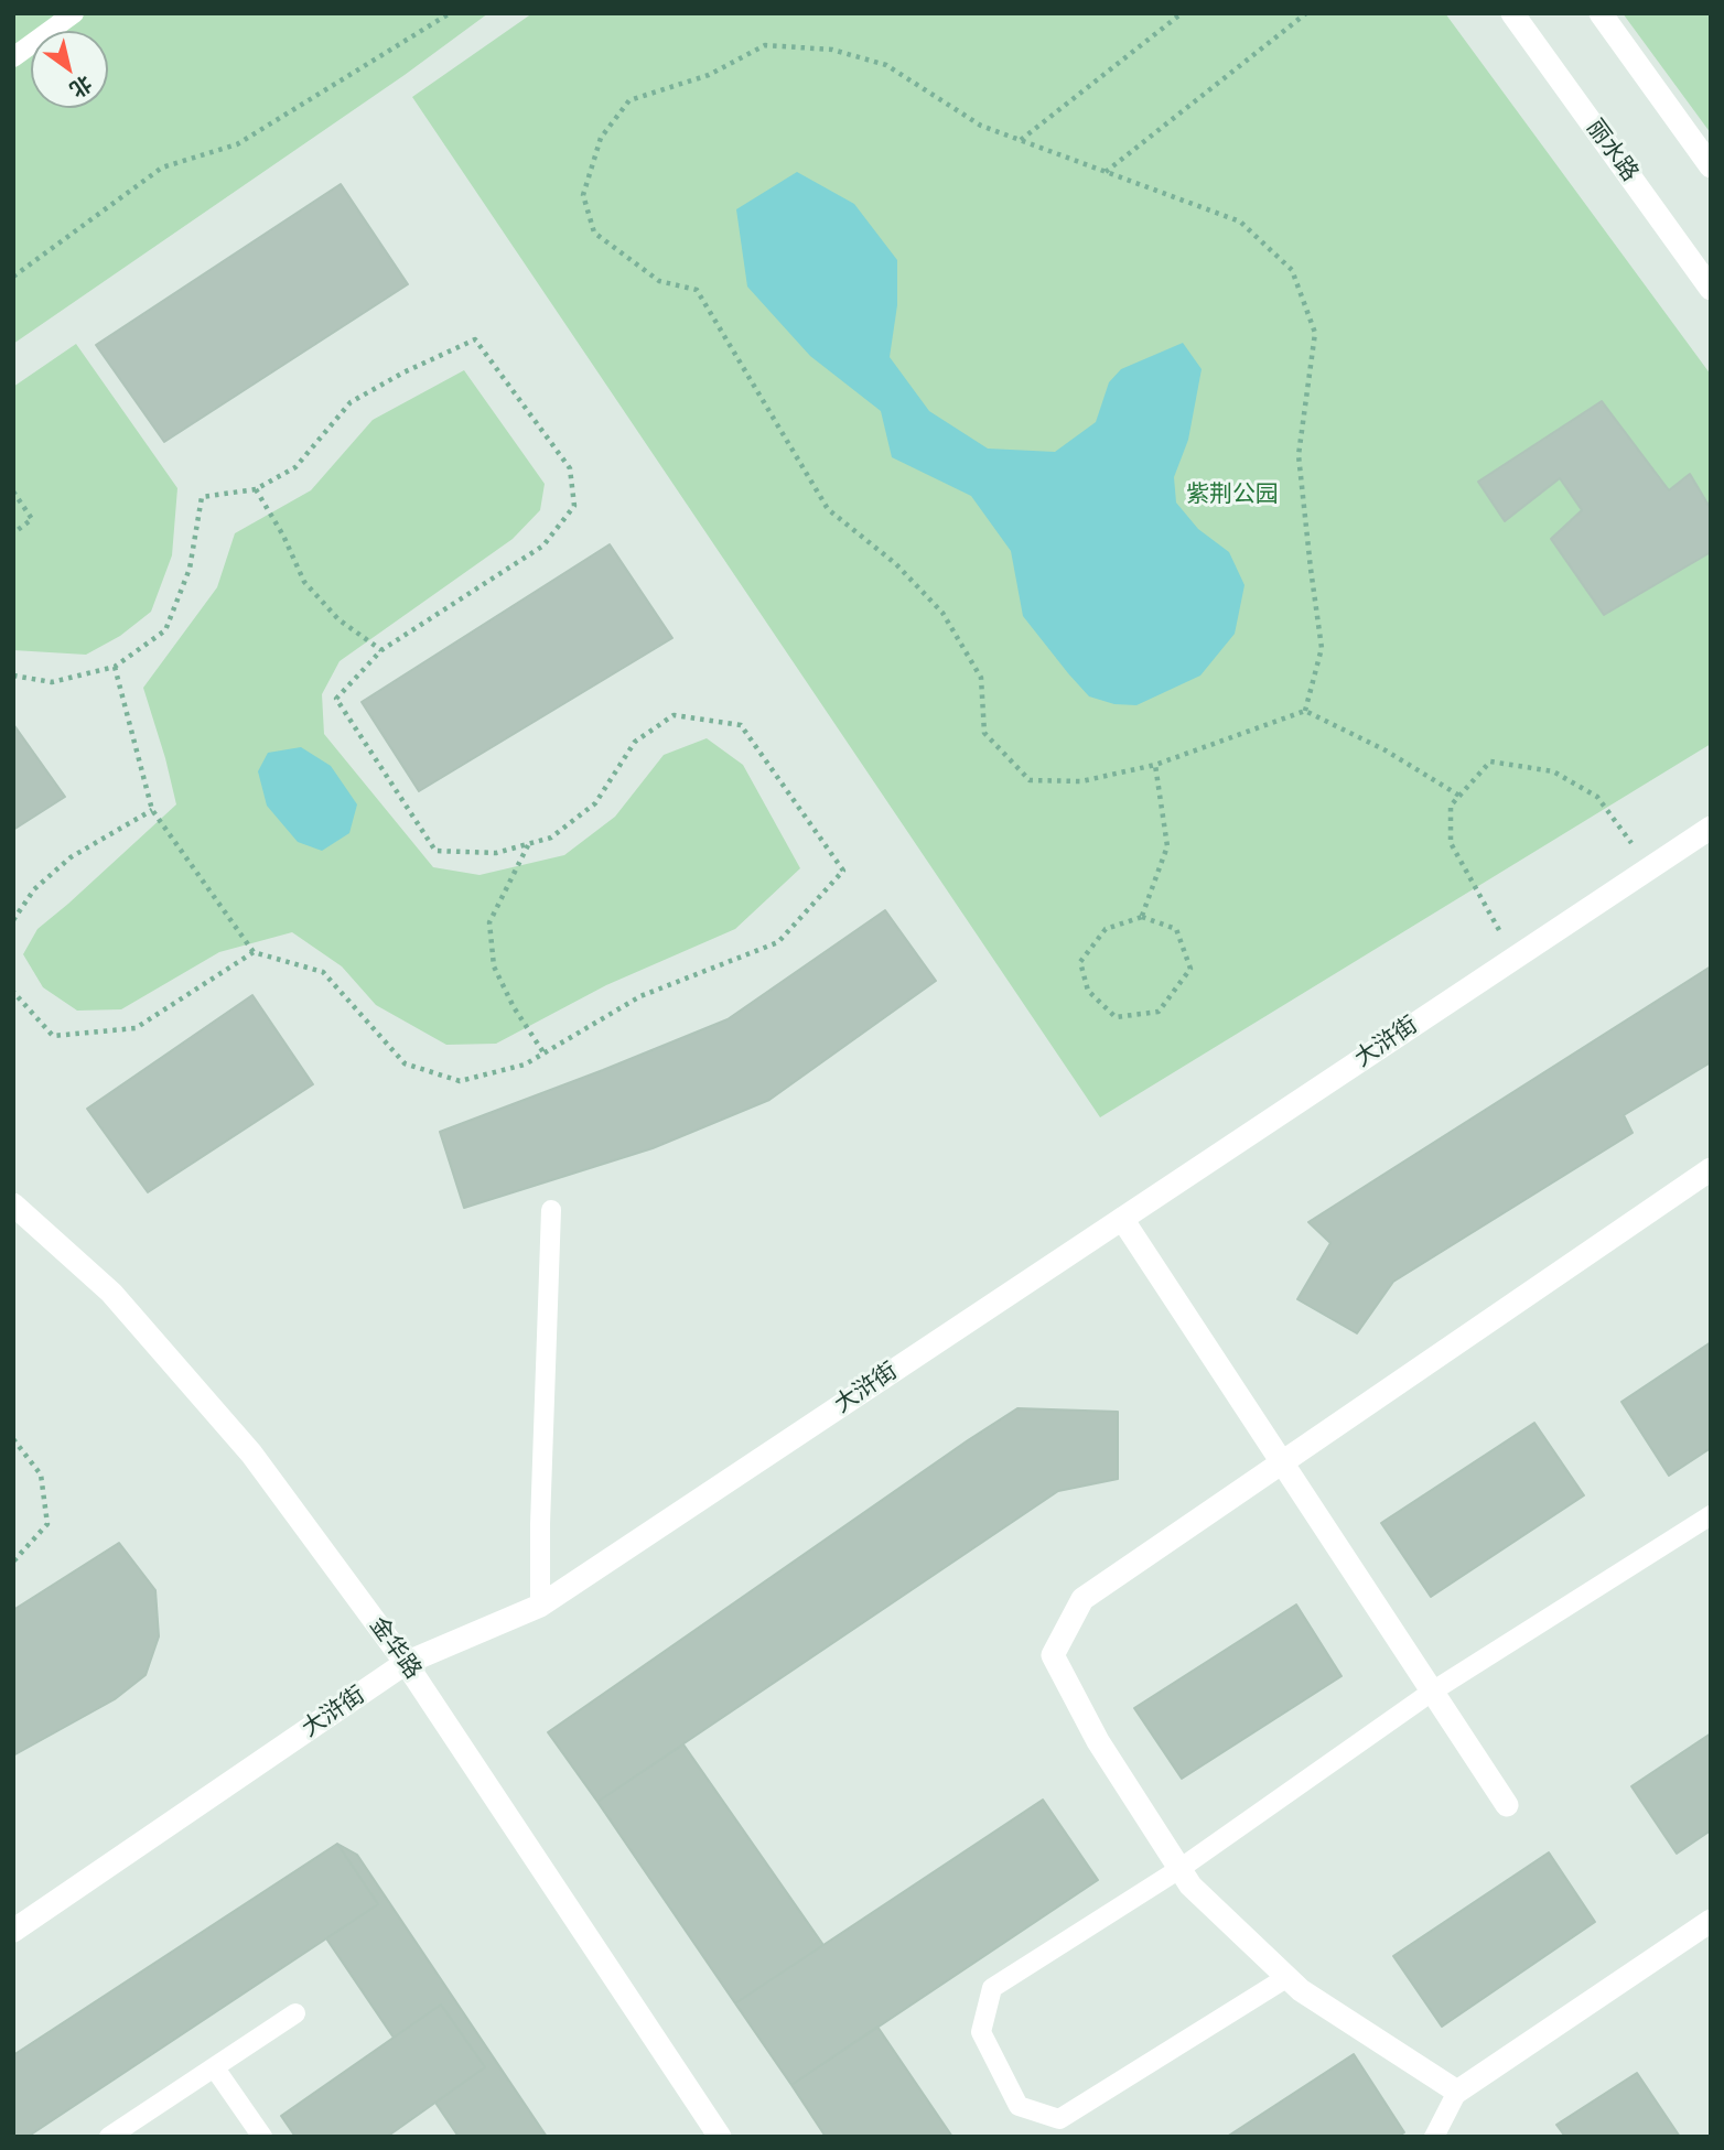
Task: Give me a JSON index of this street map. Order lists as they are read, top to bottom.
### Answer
{
  "streets": {
    "street": ["丽水路", "大浒街", "金华路"]
  },
  "crossings": [
    ["大浒街", "金华路"]
  ],
  "parks": ["紫荆公园"],
  "north": "bottom right"
}
